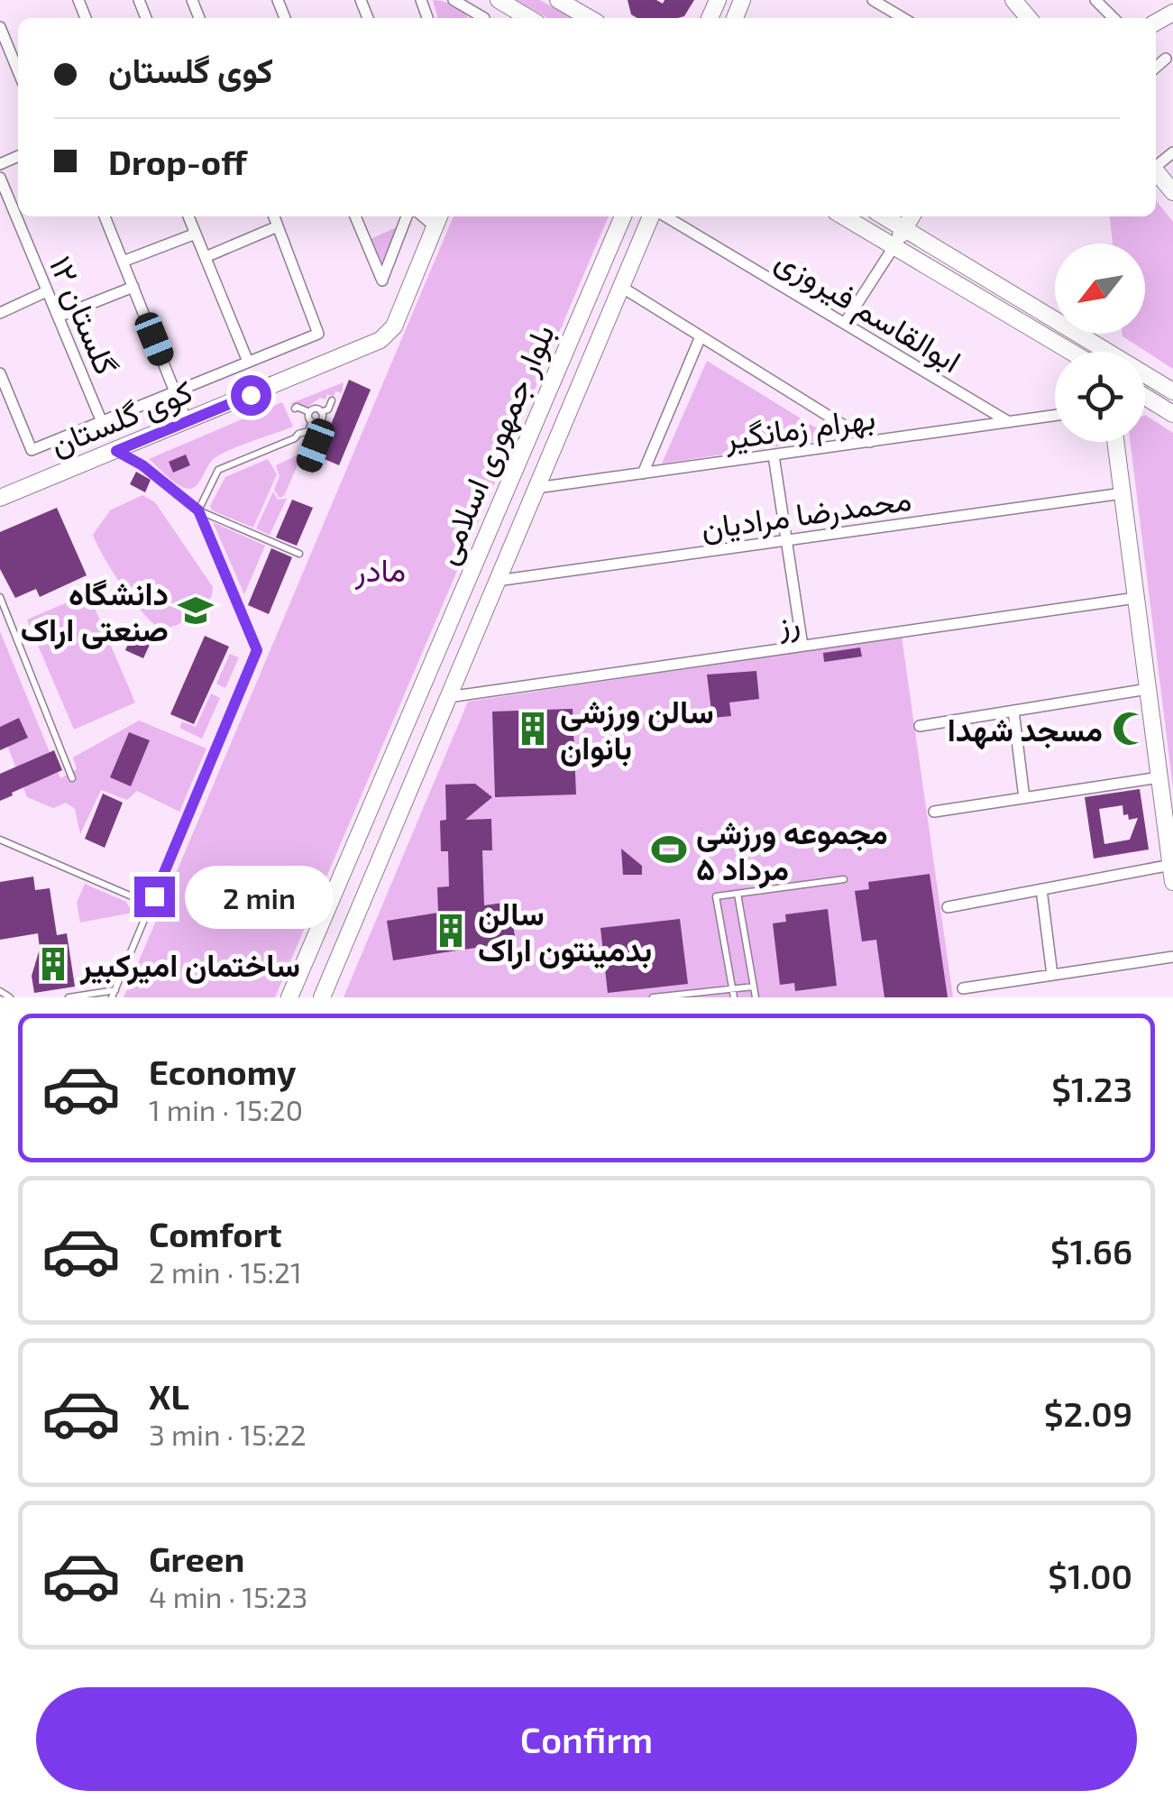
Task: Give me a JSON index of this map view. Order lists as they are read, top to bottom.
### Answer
{
  "streets": {
    "main road": ["کوی گلستان", "بلوار جمهوری اسلامی"],
    "street": [
      "ابوالقاسم فیروزی",
      "گلستان ۱۲",
      "بهرام زمانگیر",
      "محمدرضا مرادیان",
      "رز"
    ]
  },
  "crossings": [
    ["ابوالقاسم فیروزی", "بهرام زمانگیر"],
    ["بهرام زمانگیر", "بلوار جمهوری اسلامی"],
    ["بلوار جمهوری اسلامی", "محمدرضا مرادیان"],
    ["بلوار جمهوری اسلامی", "رز"]
  ],
  "parks": ["مادر"],
  "places": {
    "school or university": ["دانشگاه صنعتی اراک"],
    "building": ["سالن ورزشی بانوان", "سالن بدمینتون اراک", "ساختمان امیرکبیر"],
    "mosque": ["مسجد شهدا"],
    "sports": ["مجموعه ورزشی ۵ مرداد"]
  },
  "north": "bottom left",
  "page": {
    "banner": ["کوی گلستان", "Drop-off"],
    "bubble": "2 min",
    "list": [
      {
        "name": "Economy",
        "note": "1 min · 15:20",
        "value": "$1.23"
      },
      {
        "name": "Comfort",
        "note": "2 min · 15:21",
        "value": "$1.66"
      },
      {
        "name": "XL",
        "note": "3 min · 15:22",
        "value": "$2.09"
      },
      {
        "name": "Green",
        "note": "4 min · 15:23",
        "value": "$1.00"
      }
    ],
    "buttons": "Confirm"
  }
}
